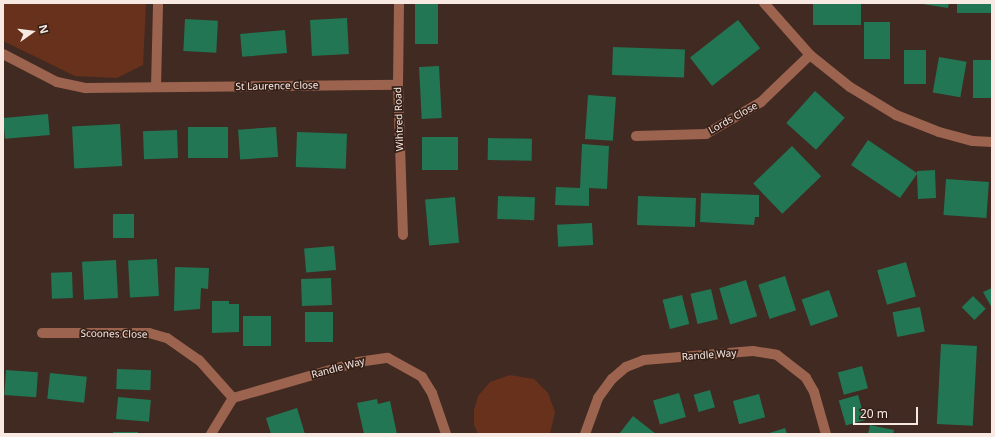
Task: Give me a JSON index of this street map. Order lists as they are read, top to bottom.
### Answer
{
  "streets": {
    "street": [
      "St Laurence Close",
      "Lords Close",
      "Wihtred Road",
      "Scoones Close",
      "Randle Way"
    ]
  },
  "crossings": [
    ["St Laurence Close", "Wihtred Road"],
    ["Scoones Close", "Randle Way"]
  ],
  "scale_bar": "20 m",
  "north": "right"
}
